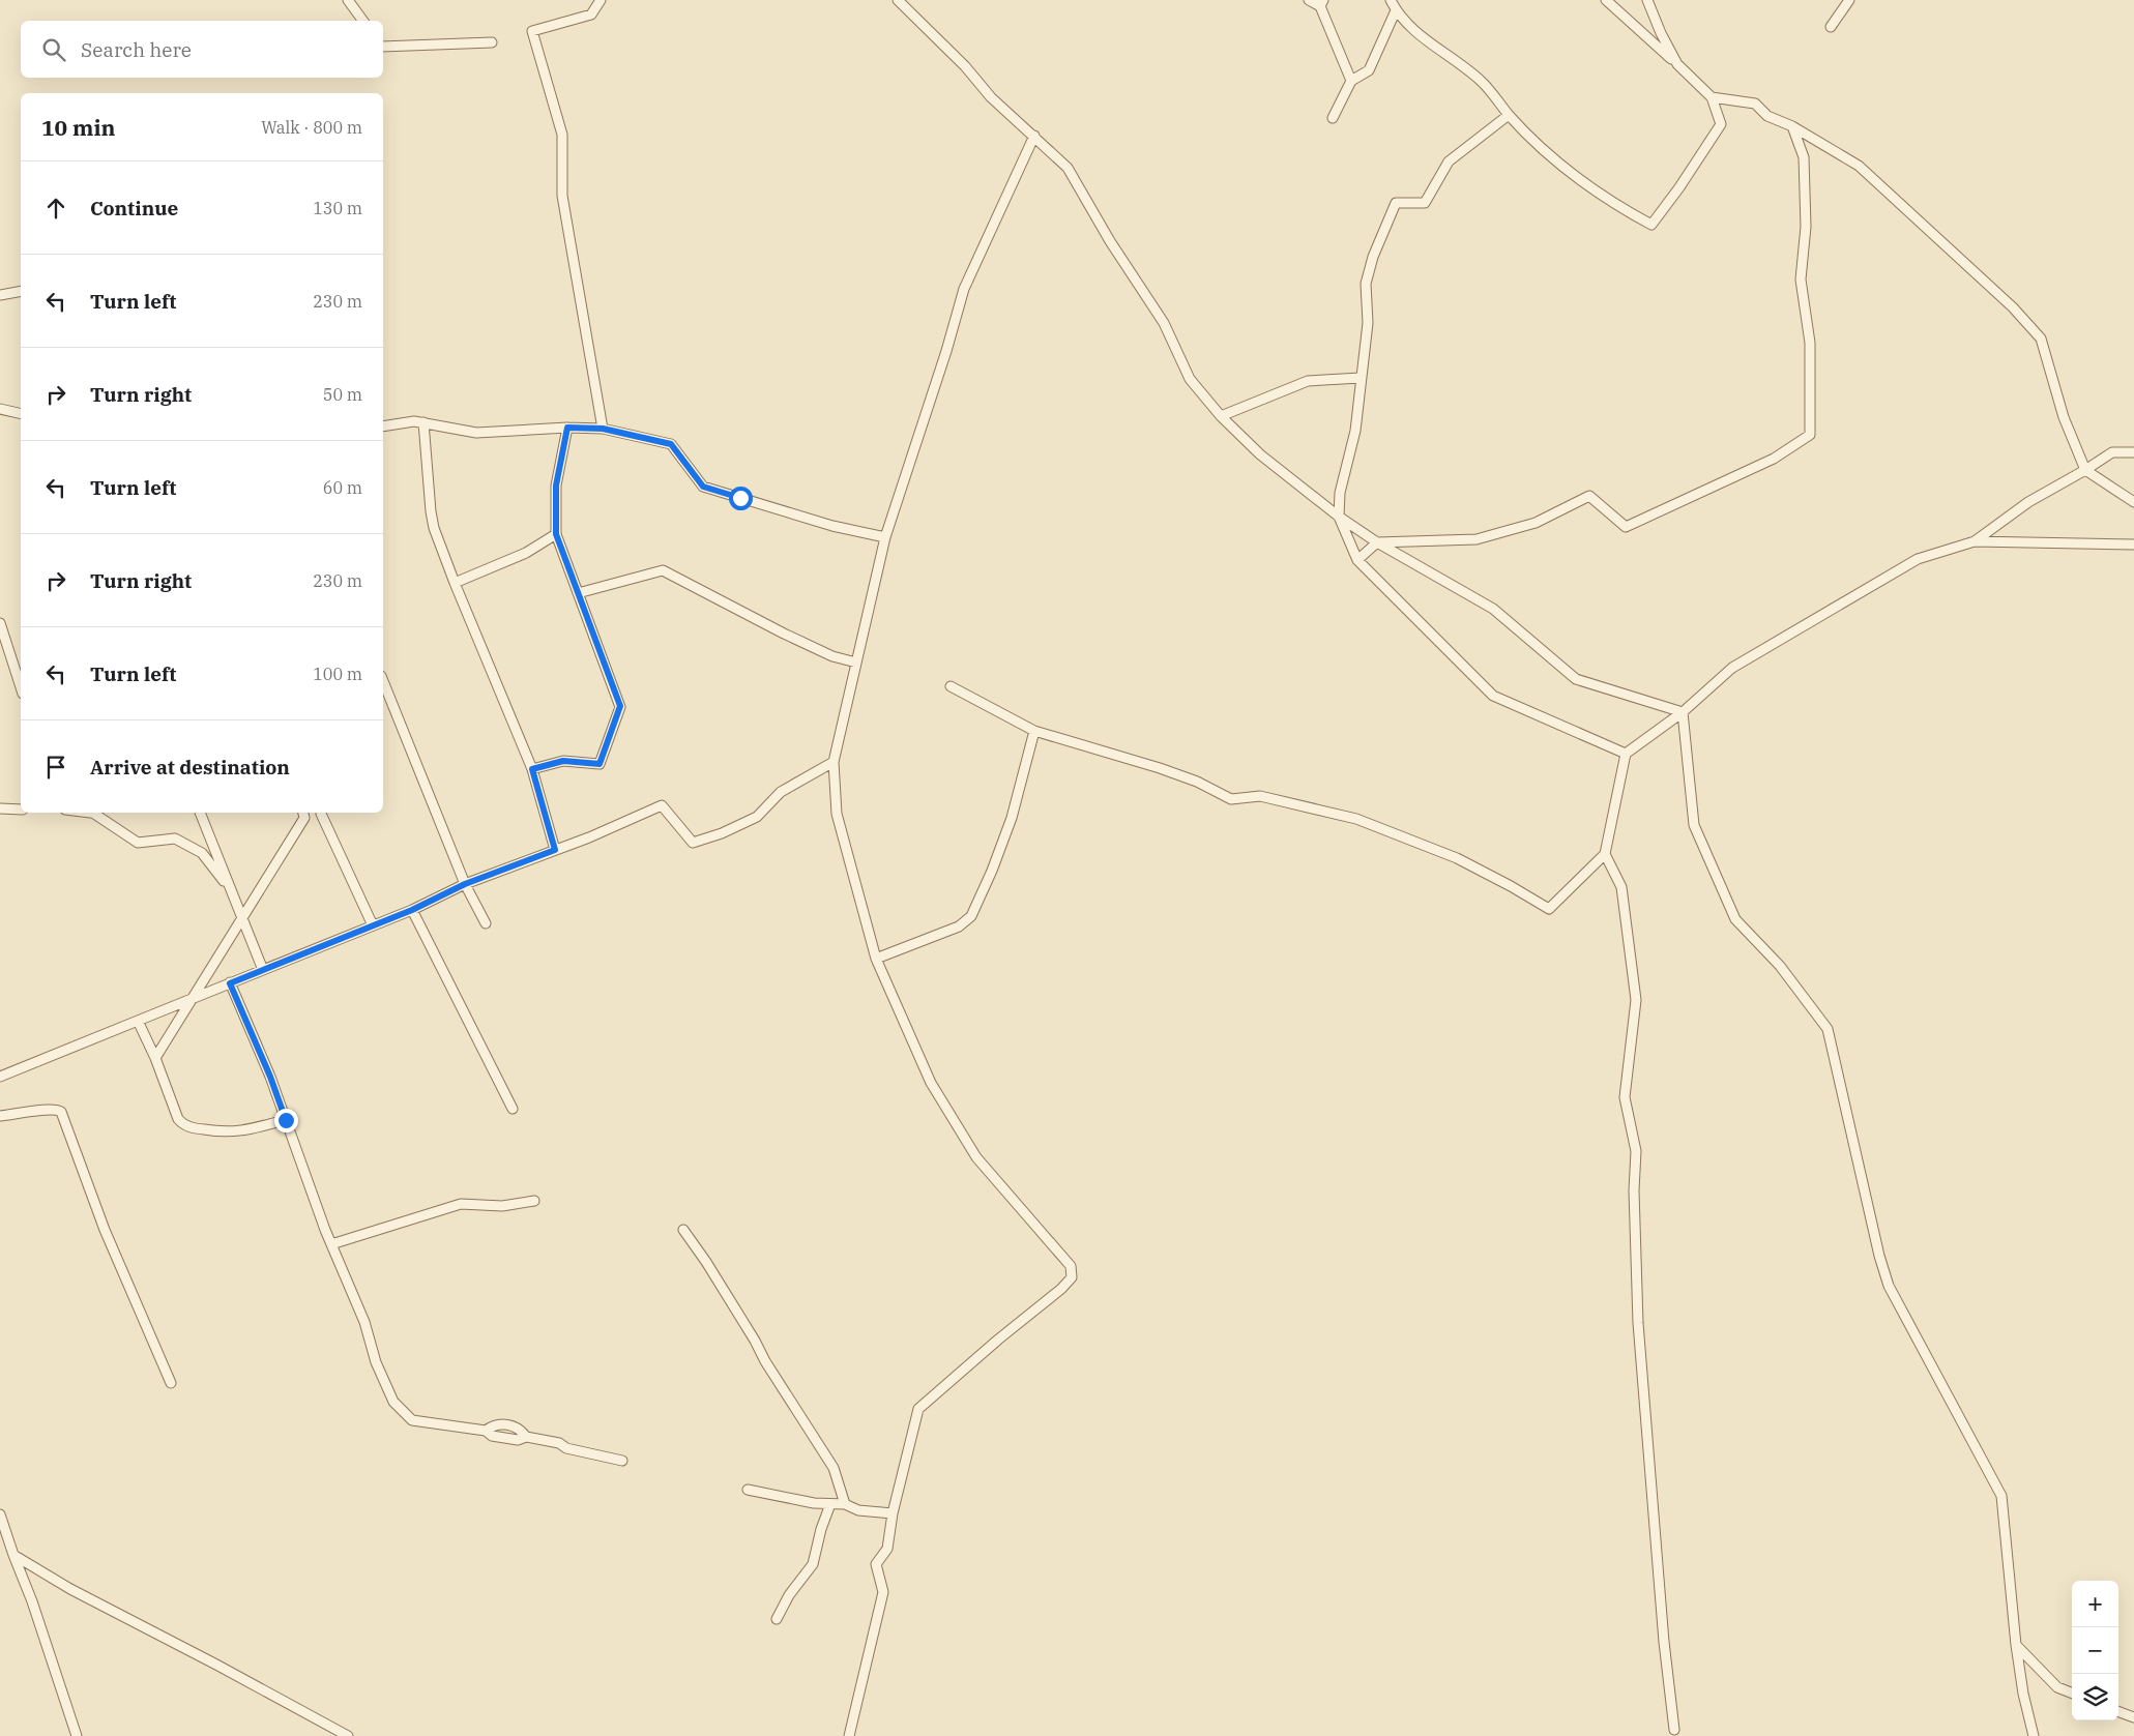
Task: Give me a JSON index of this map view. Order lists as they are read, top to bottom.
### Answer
{
  "page": {
    "search": "Search here",
    "heading": ["10 min", "Walk · 800 m"],
    "list": [
      ["Continue", "130 m"],
      ["Turn left", "230 m"],
      ["Turn right", "50 m"],
      ["Turn left", "60 m"],
      ["Turn right", "230 m"],
      ["Turn left", "100 m"],
      "Arrive at destination"
    ],
    "map_buttons": ["+", "−"]
  }
}
